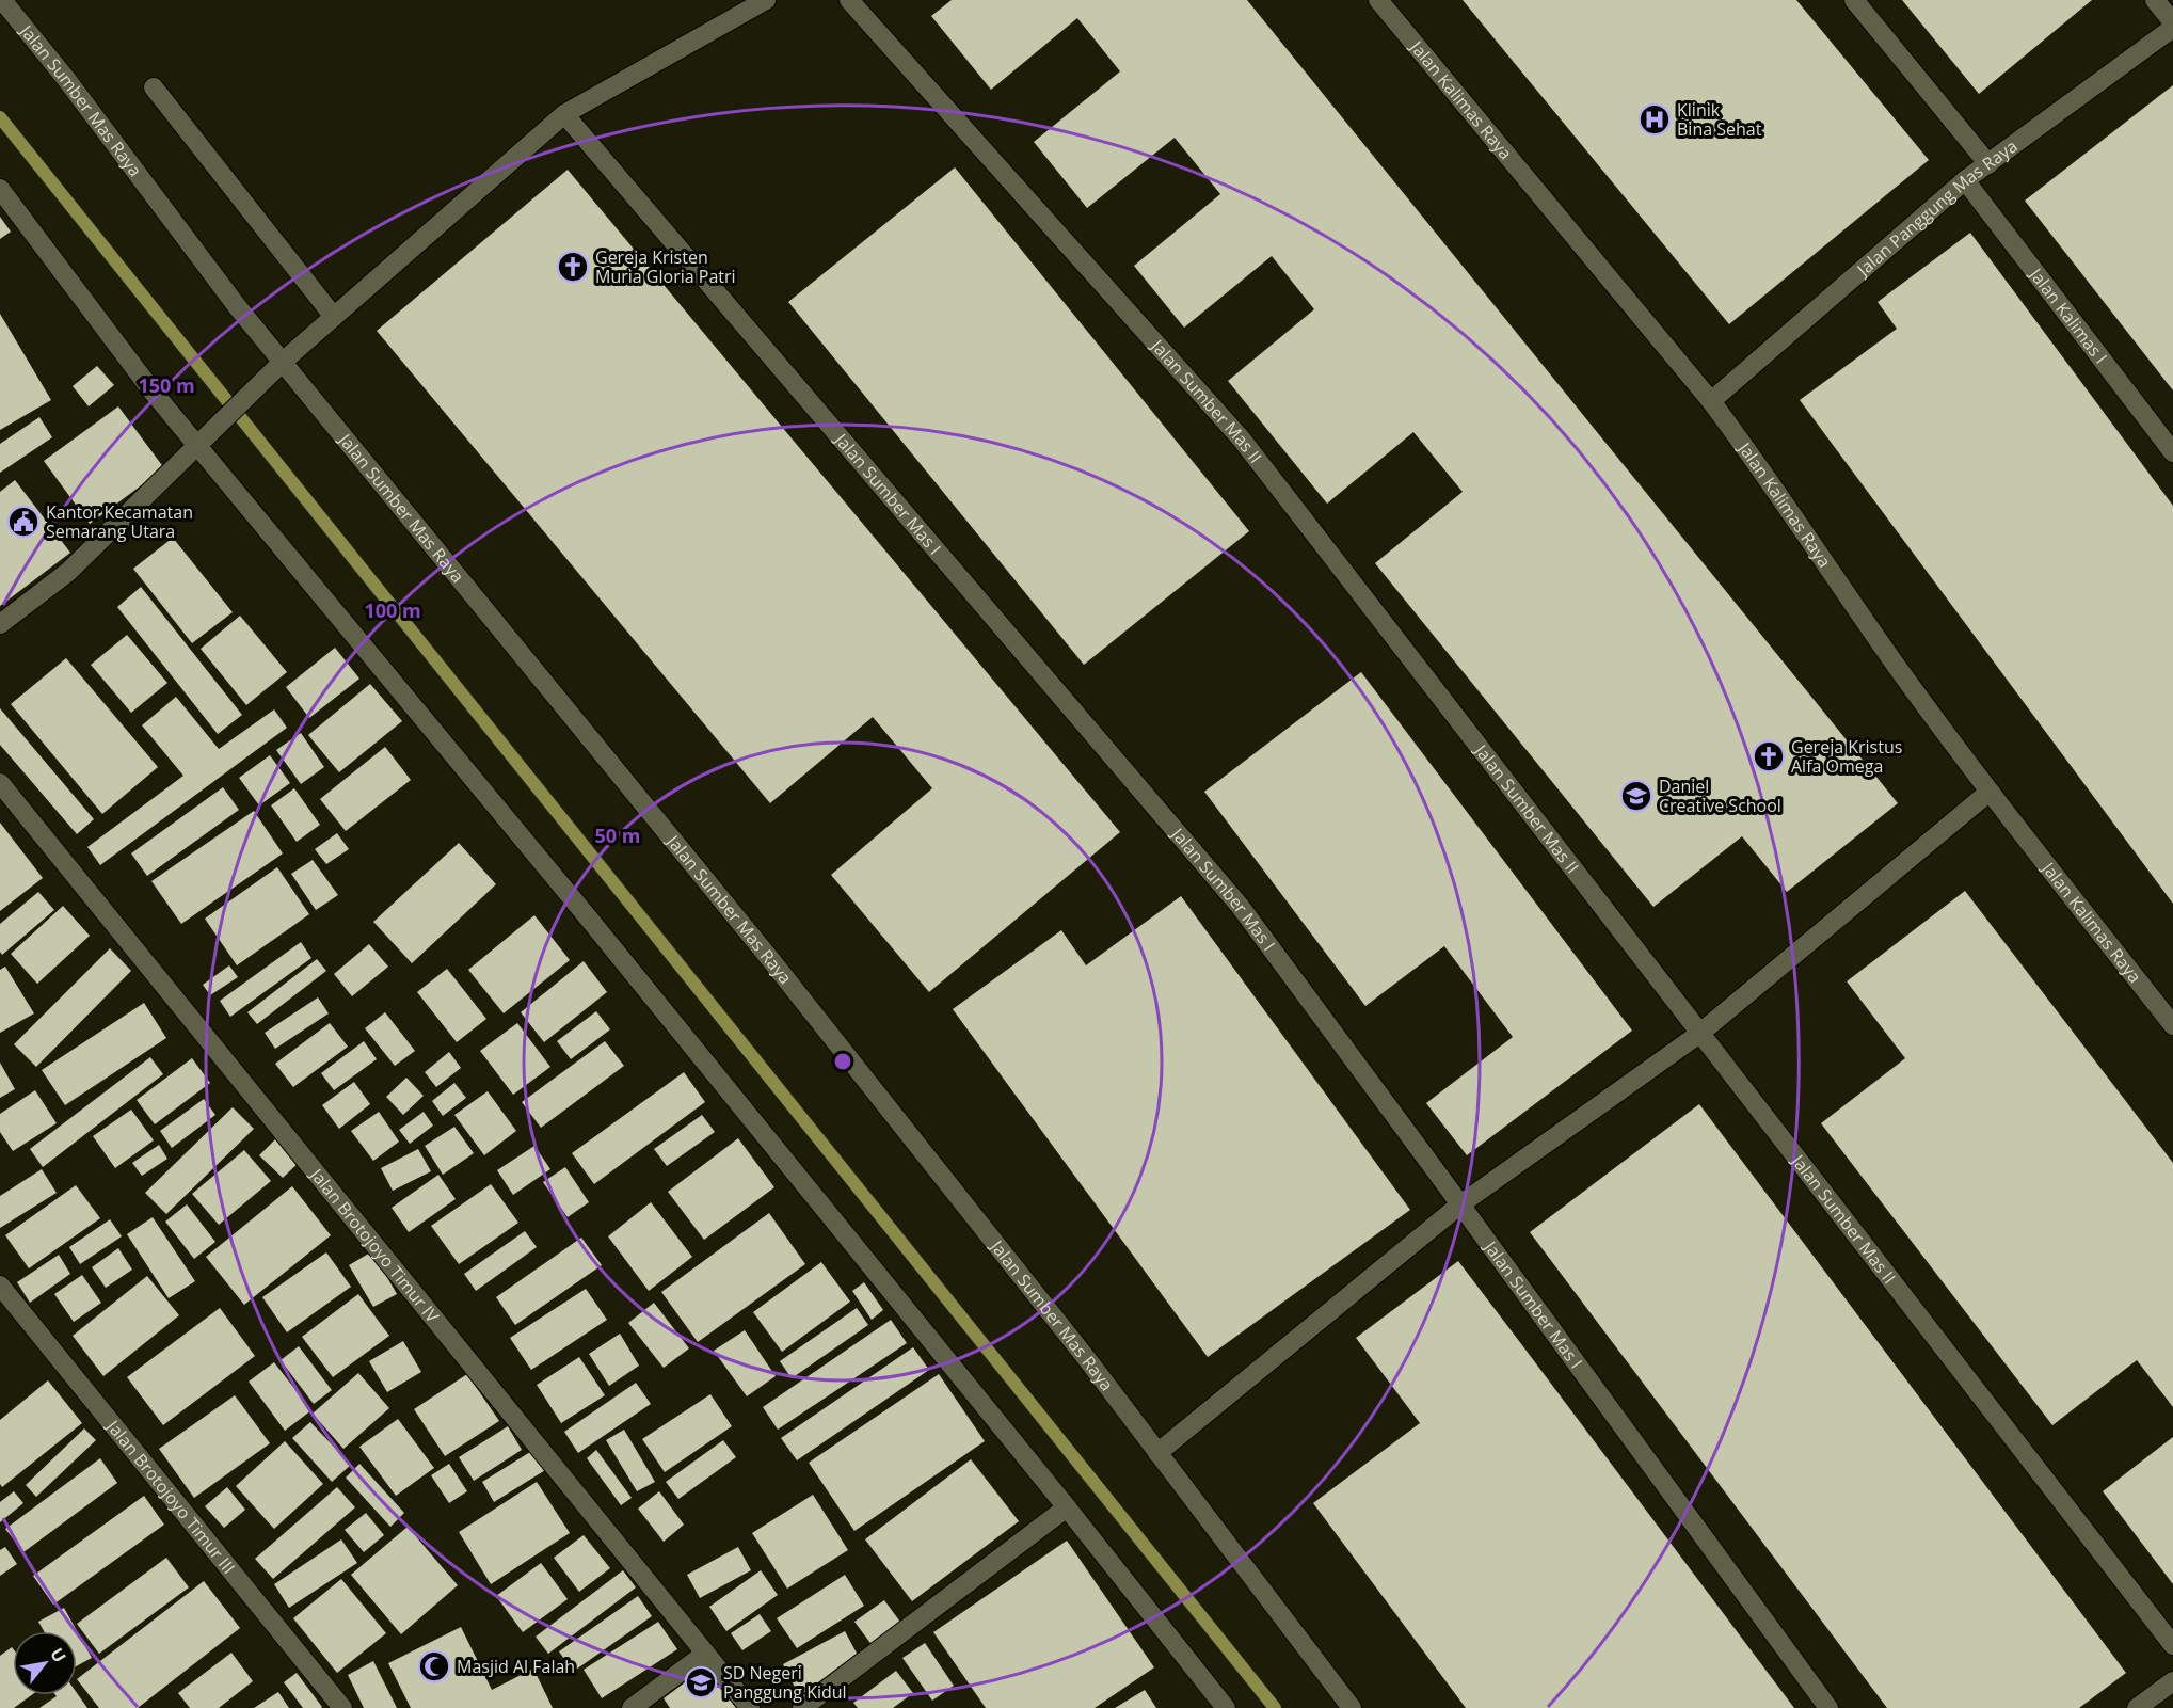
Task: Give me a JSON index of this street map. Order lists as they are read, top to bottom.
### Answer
{
  "streets": {
    "street": [
      "Jalan Kalimas Raya",
      "Jalan Sumber Mas Raya",
      "Jalan Panggung Mas Raya",
      "Jalan Kalimas I",
      "Jalan Sumber Mas II",
      "Jalan Sumber Mas I",
      "Jalan Brotojoyo Timur IV",
      "Jalan Brotojoyo Timur III"
    ]
  },
  "crossings": [
    ["Jalan Kalimas Raya", "Jalan Panggung Mas Raya"],
    ["Jalan Panggung Mas Raya", "Jalan Kalimas I"]
  ],
  "places": {
    "hospital": ["Klinik Bina Sehat"],
    "church": ["Gereja Kristen Muria Gloria Patri", "Gereja Kristus Alfa Omega"],
    "public building": ["Kantor Kecamatan Semarang Utara"],
    "school or university": ["Daniel Creative School", "SD Negeri Panggung Kidul"],
    "mosque": ["Masjid Al Falah"]
  },
  "north": "top right",
  "rings": ["150 m", "100 m", "50 m"]
}
